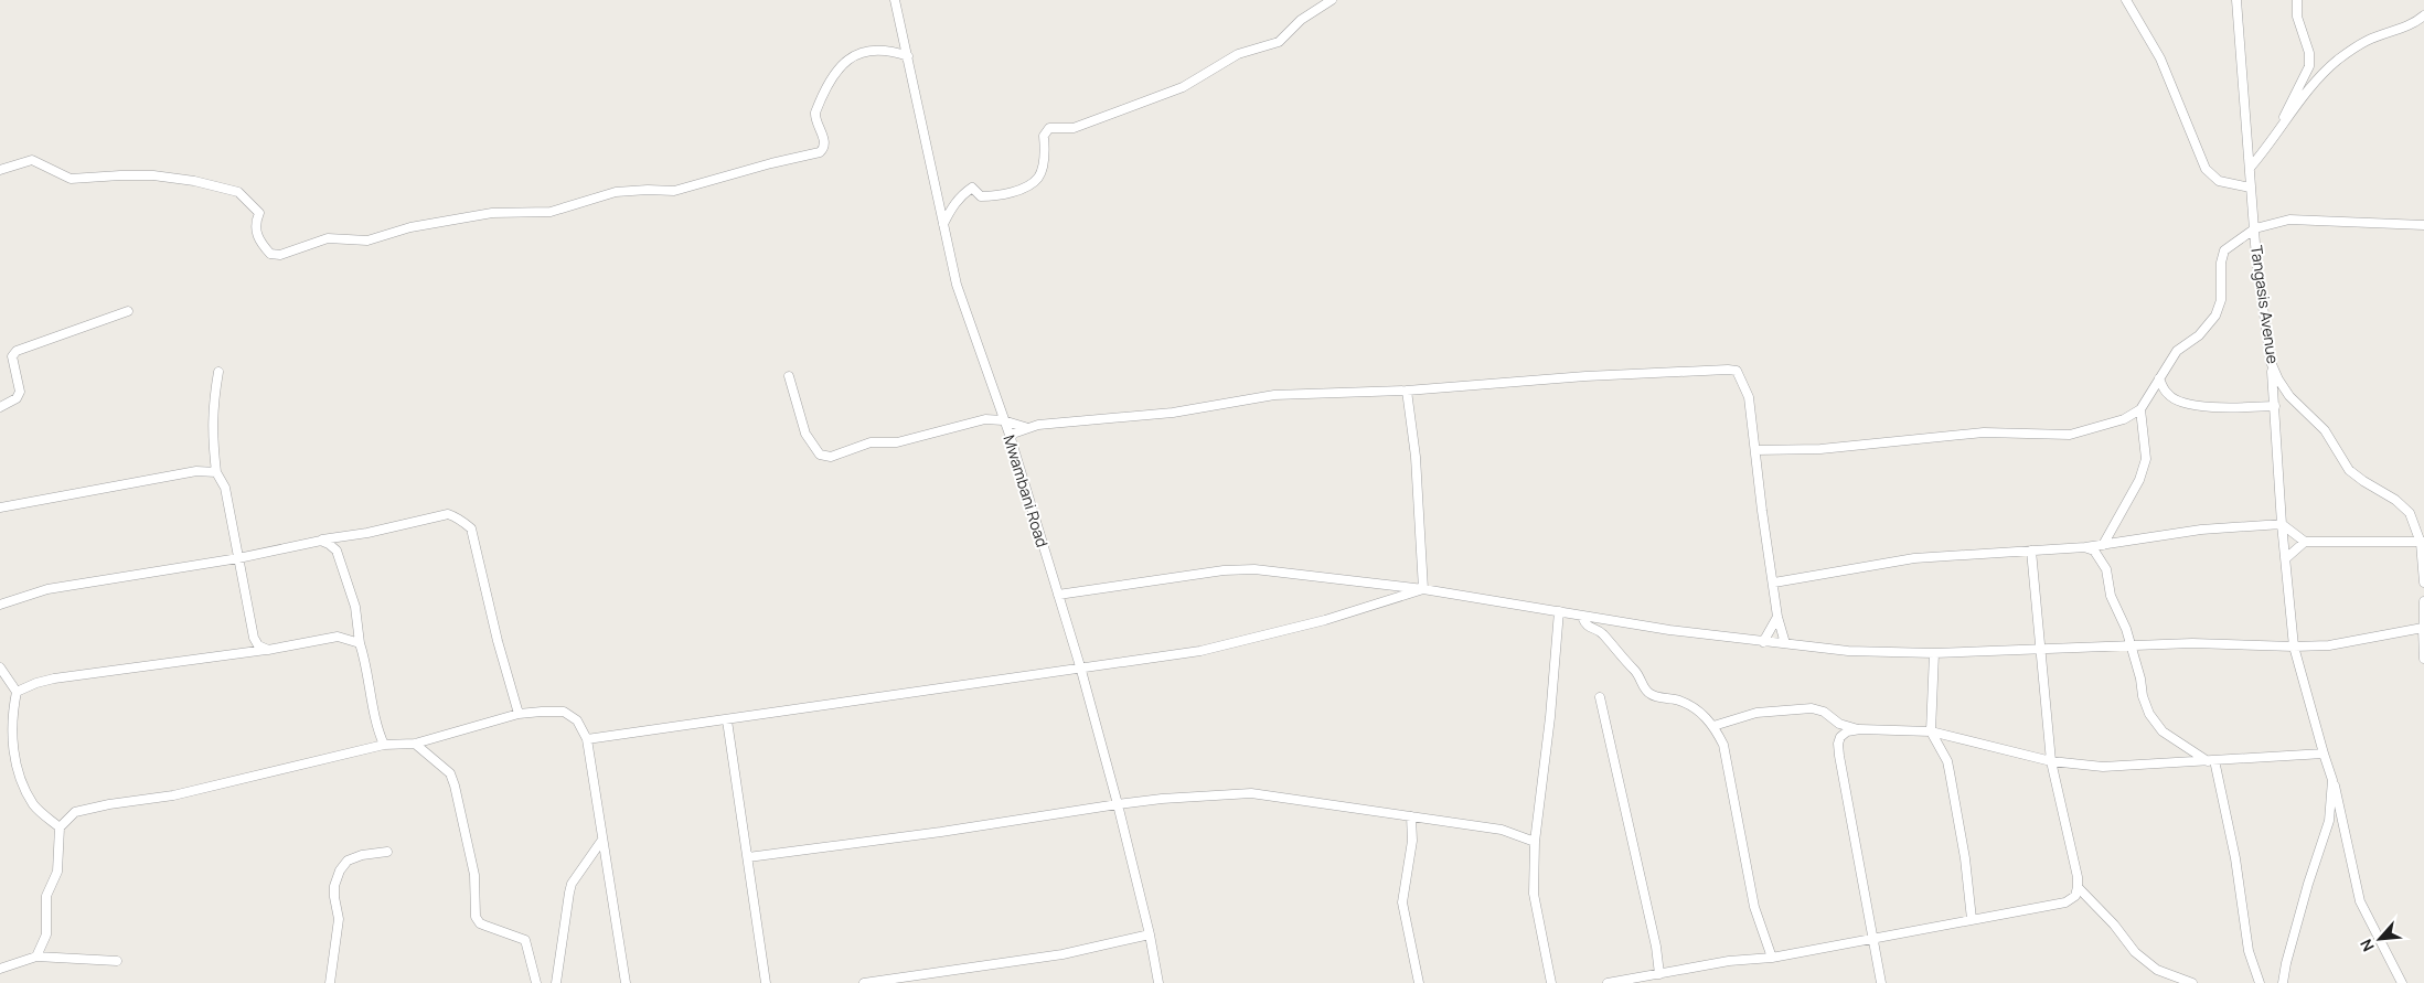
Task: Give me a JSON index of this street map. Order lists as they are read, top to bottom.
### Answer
{
  "streets": {
    "street": ["Tangasis Avenue", "Mwambani Road"]
  },
  "north": "bottom left"
}
